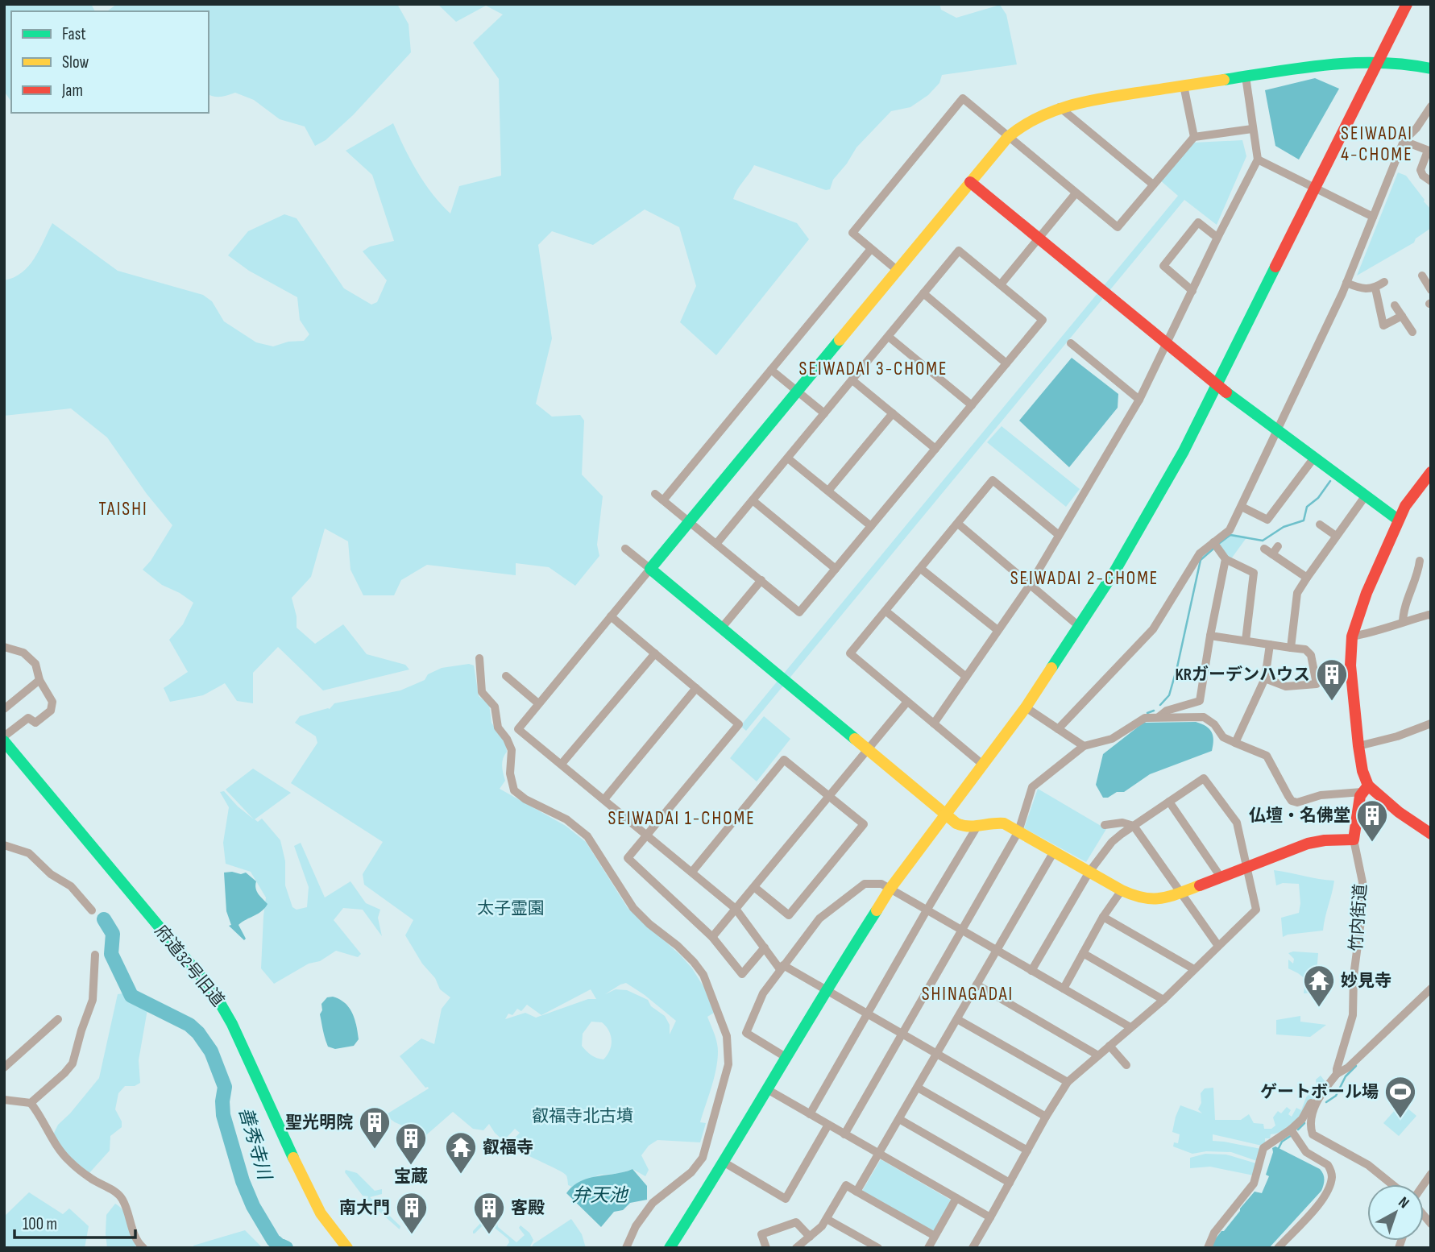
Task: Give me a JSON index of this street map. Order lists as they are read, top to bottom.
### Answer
{
  "streets": {
    "main road": ["竹内街道", "府道32号旧道"]
  },
  "districts": [
    "SEIWADAI 4-CHOME",
    "SEIWADAI 3-CHOME",
    "TAISHI",
    "SEIWADAI 2-CHOME",
    "SEIWADAI 1-CHOME",
    "SHINAGADAI"
  ],
  "water": ["善秀寺川", "弁天池"],
  "parks": ["太子霊園", "叡福寺北古墳"],
  "places": {
    "building": [
      "KRガーデンハウス",
      "仏壇・名佛堂",
      "聖光明院",
      "宝蔵",
      "南大門",
      "客殿"
    ],
    "temple": ["妙見寺", "叡福寺"],
    "sports": ["ゲートボール場"]
  },
  "legend": ["Fast", "Slow", "Jam"],
  "scale_bar": "100 m",
  "north": "top right"
}
